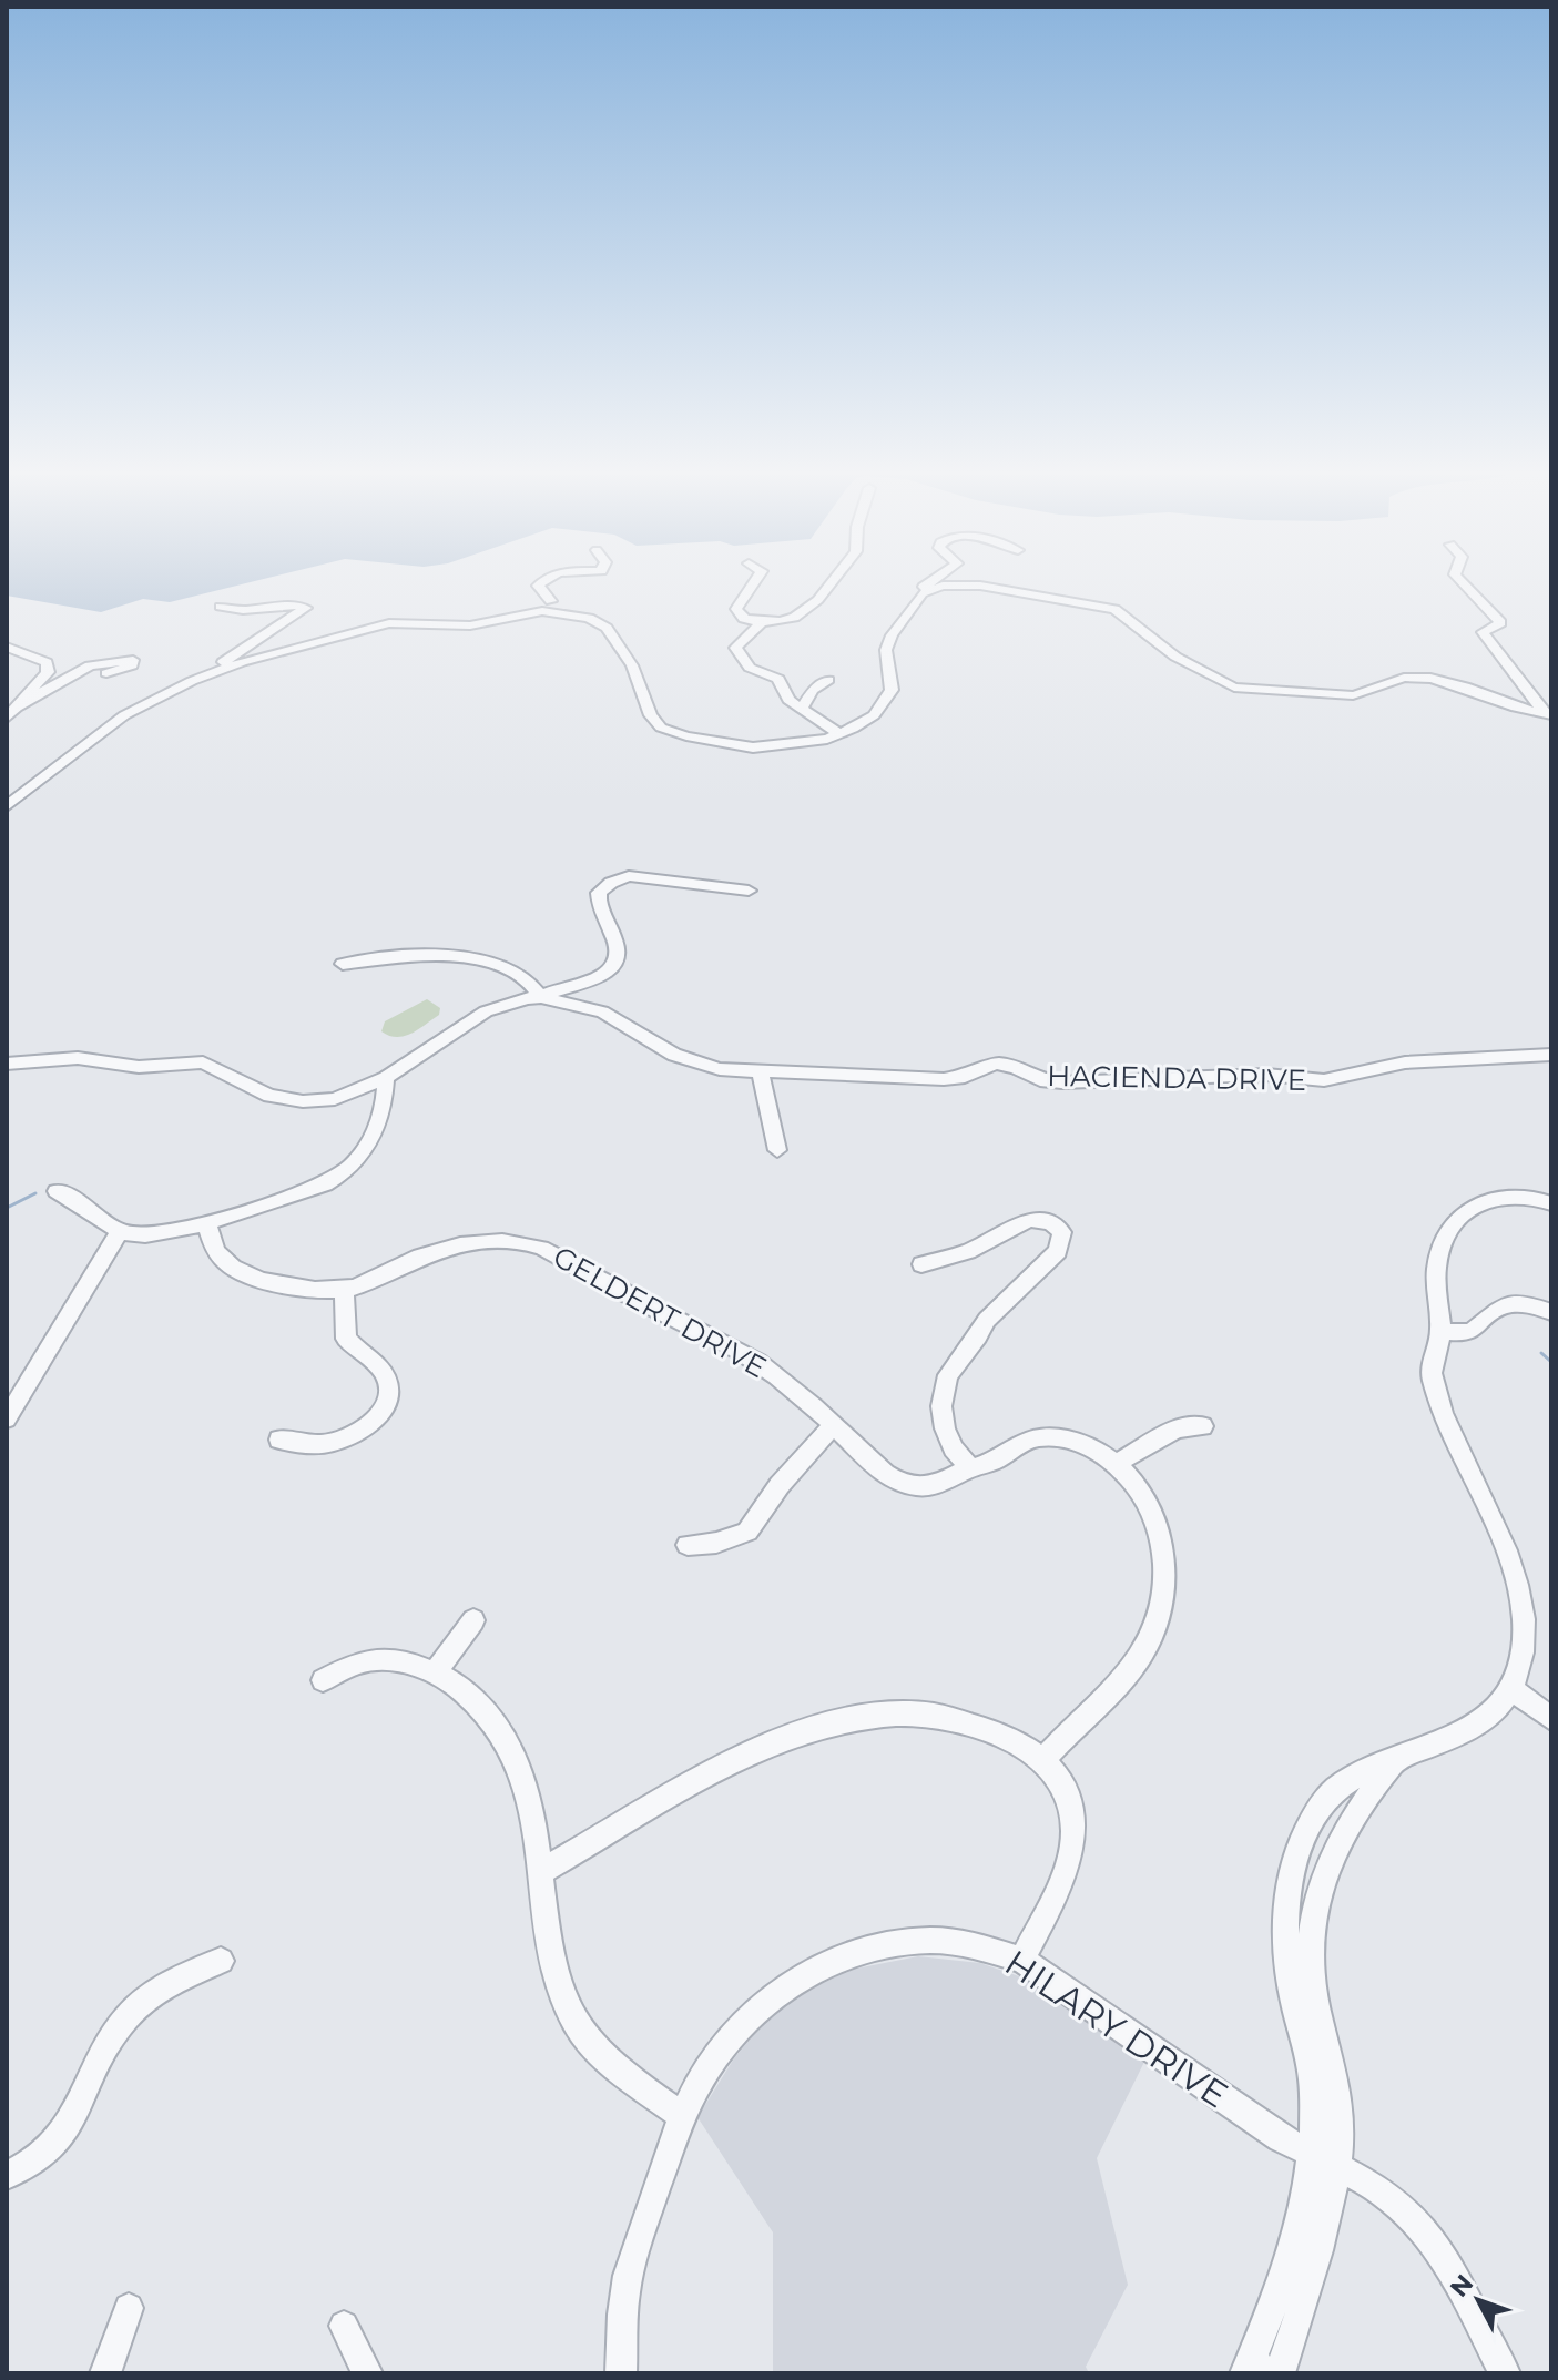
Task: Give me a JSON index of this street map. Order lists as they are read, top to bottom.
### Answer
{
  "streets": {
    "street": ["HACIENDA DRIVE", "GELDERT DRIVE", "HILARY DRIVE"]
  },
  "north": "top left"
}
